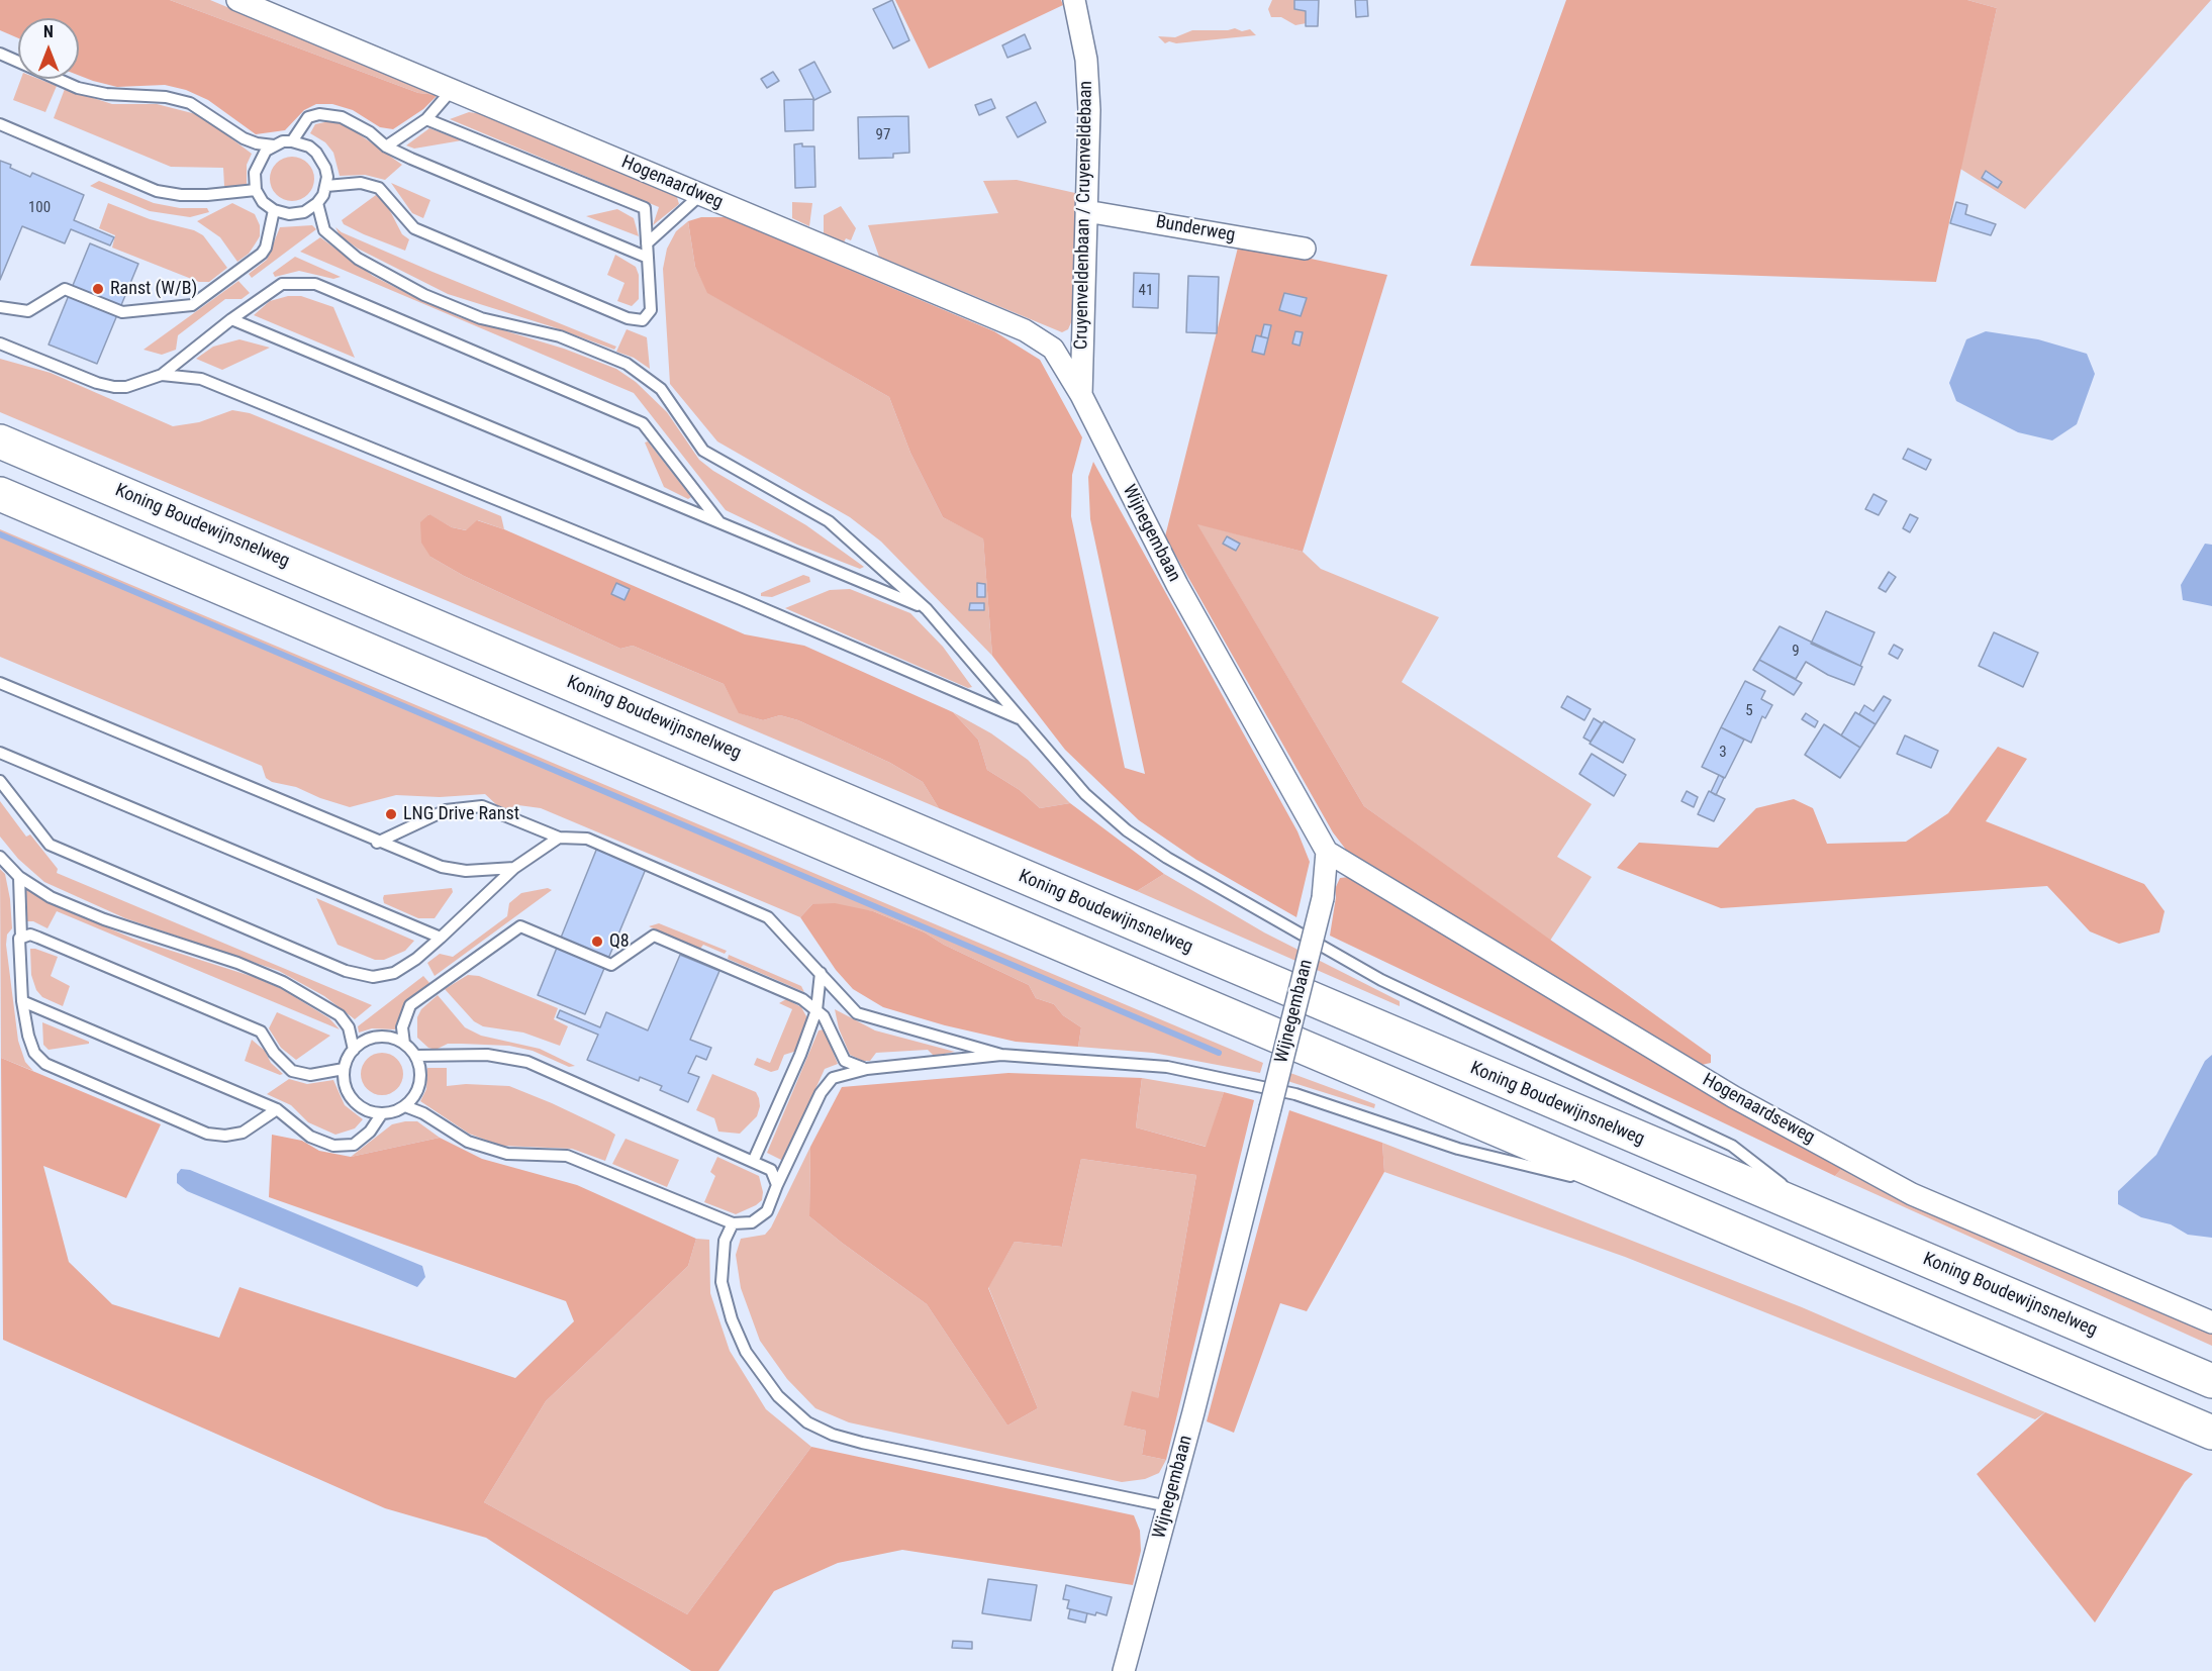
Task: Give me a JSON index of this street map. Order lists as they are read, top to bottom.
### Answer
{
  "streets": {
    "highway": ["Koning Boudewijnsnelweg"],
    "street": [
      "Hogenaardweg",
      "Cruyenveldenbaan / Cruyenveldebaan",
      "Bunderweg",
      "Wijnegembaan",
      "Hogenaardseweg"
    ]
  },
  "crossings": [
    ["Hogenaardweg", "Cruyenveldenbaan / Cruyenveldebaan"],
    ["Hogenaardweg", "Wijnegembaan"],
    ["Cruyenveldenbaan / Cruyenveldebaan", "Bunderweg"],
    ["Cruyenveldenbaan / Cruyenveldebaan", "Wijnegembaan"],
    ["Wijnegembaan", "Hogenaardseweg"]
  ],
  "places": ["Ranst (W/B)", "LNG Drive Ranst", "Q8"],
  "house_numbers": [
    "97",
    "100",
    "41",
    "9",
    "5",
    "3"
  ],
  "north": "top"
}
